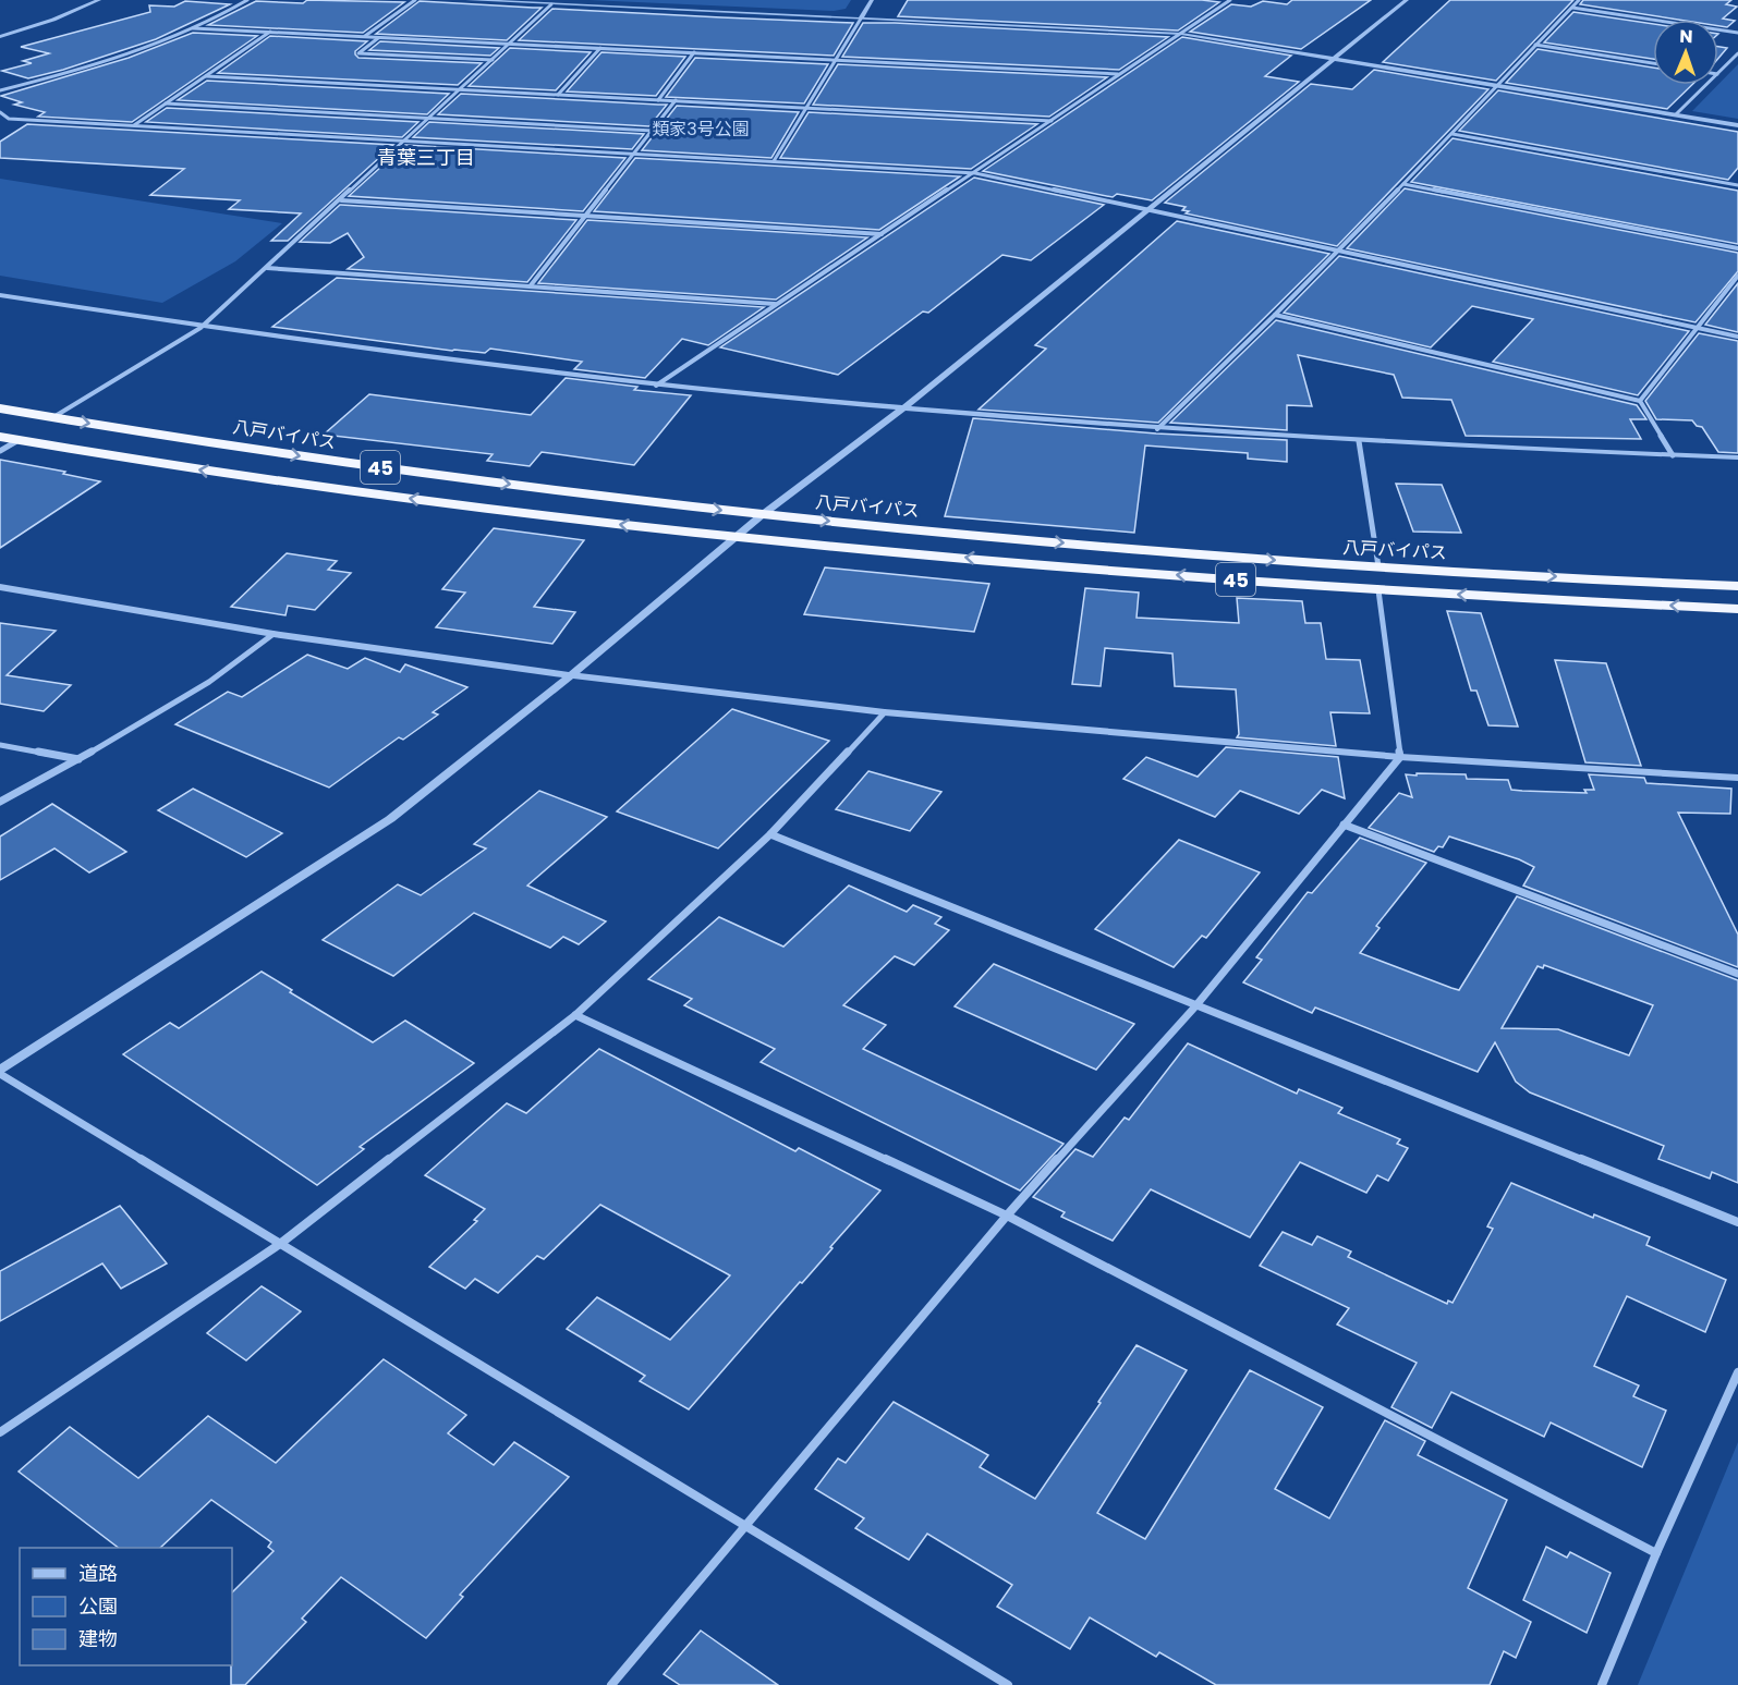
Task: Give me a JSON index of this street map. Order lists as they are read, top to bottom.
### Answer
{
  "streets": {
    "highway": ["八戸バイパス", "45"]
  },
  "districts": ["青葉三丁目"],
  "parks": ["類家3号公園"],
  "legend": ["道路", "公園", "建物"],
  "north": "top"
}
